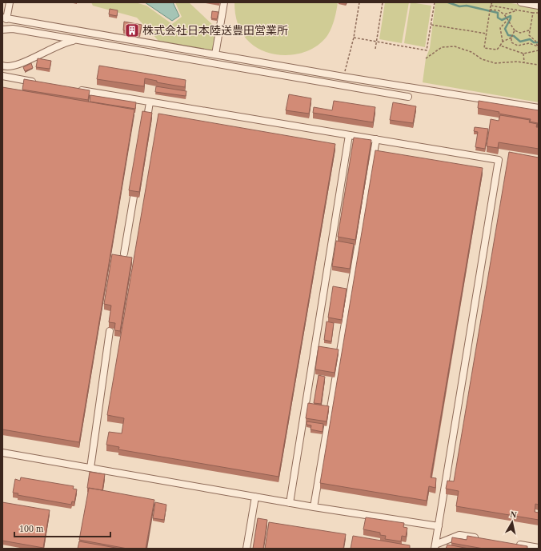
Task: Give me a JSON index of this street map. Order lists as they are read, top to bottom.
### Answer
{
  "places": {
    "building": ["株式会社日本陸送豊田営業所"]
  },
  "scale_bar": "100 m",
  "north": "top"
}
